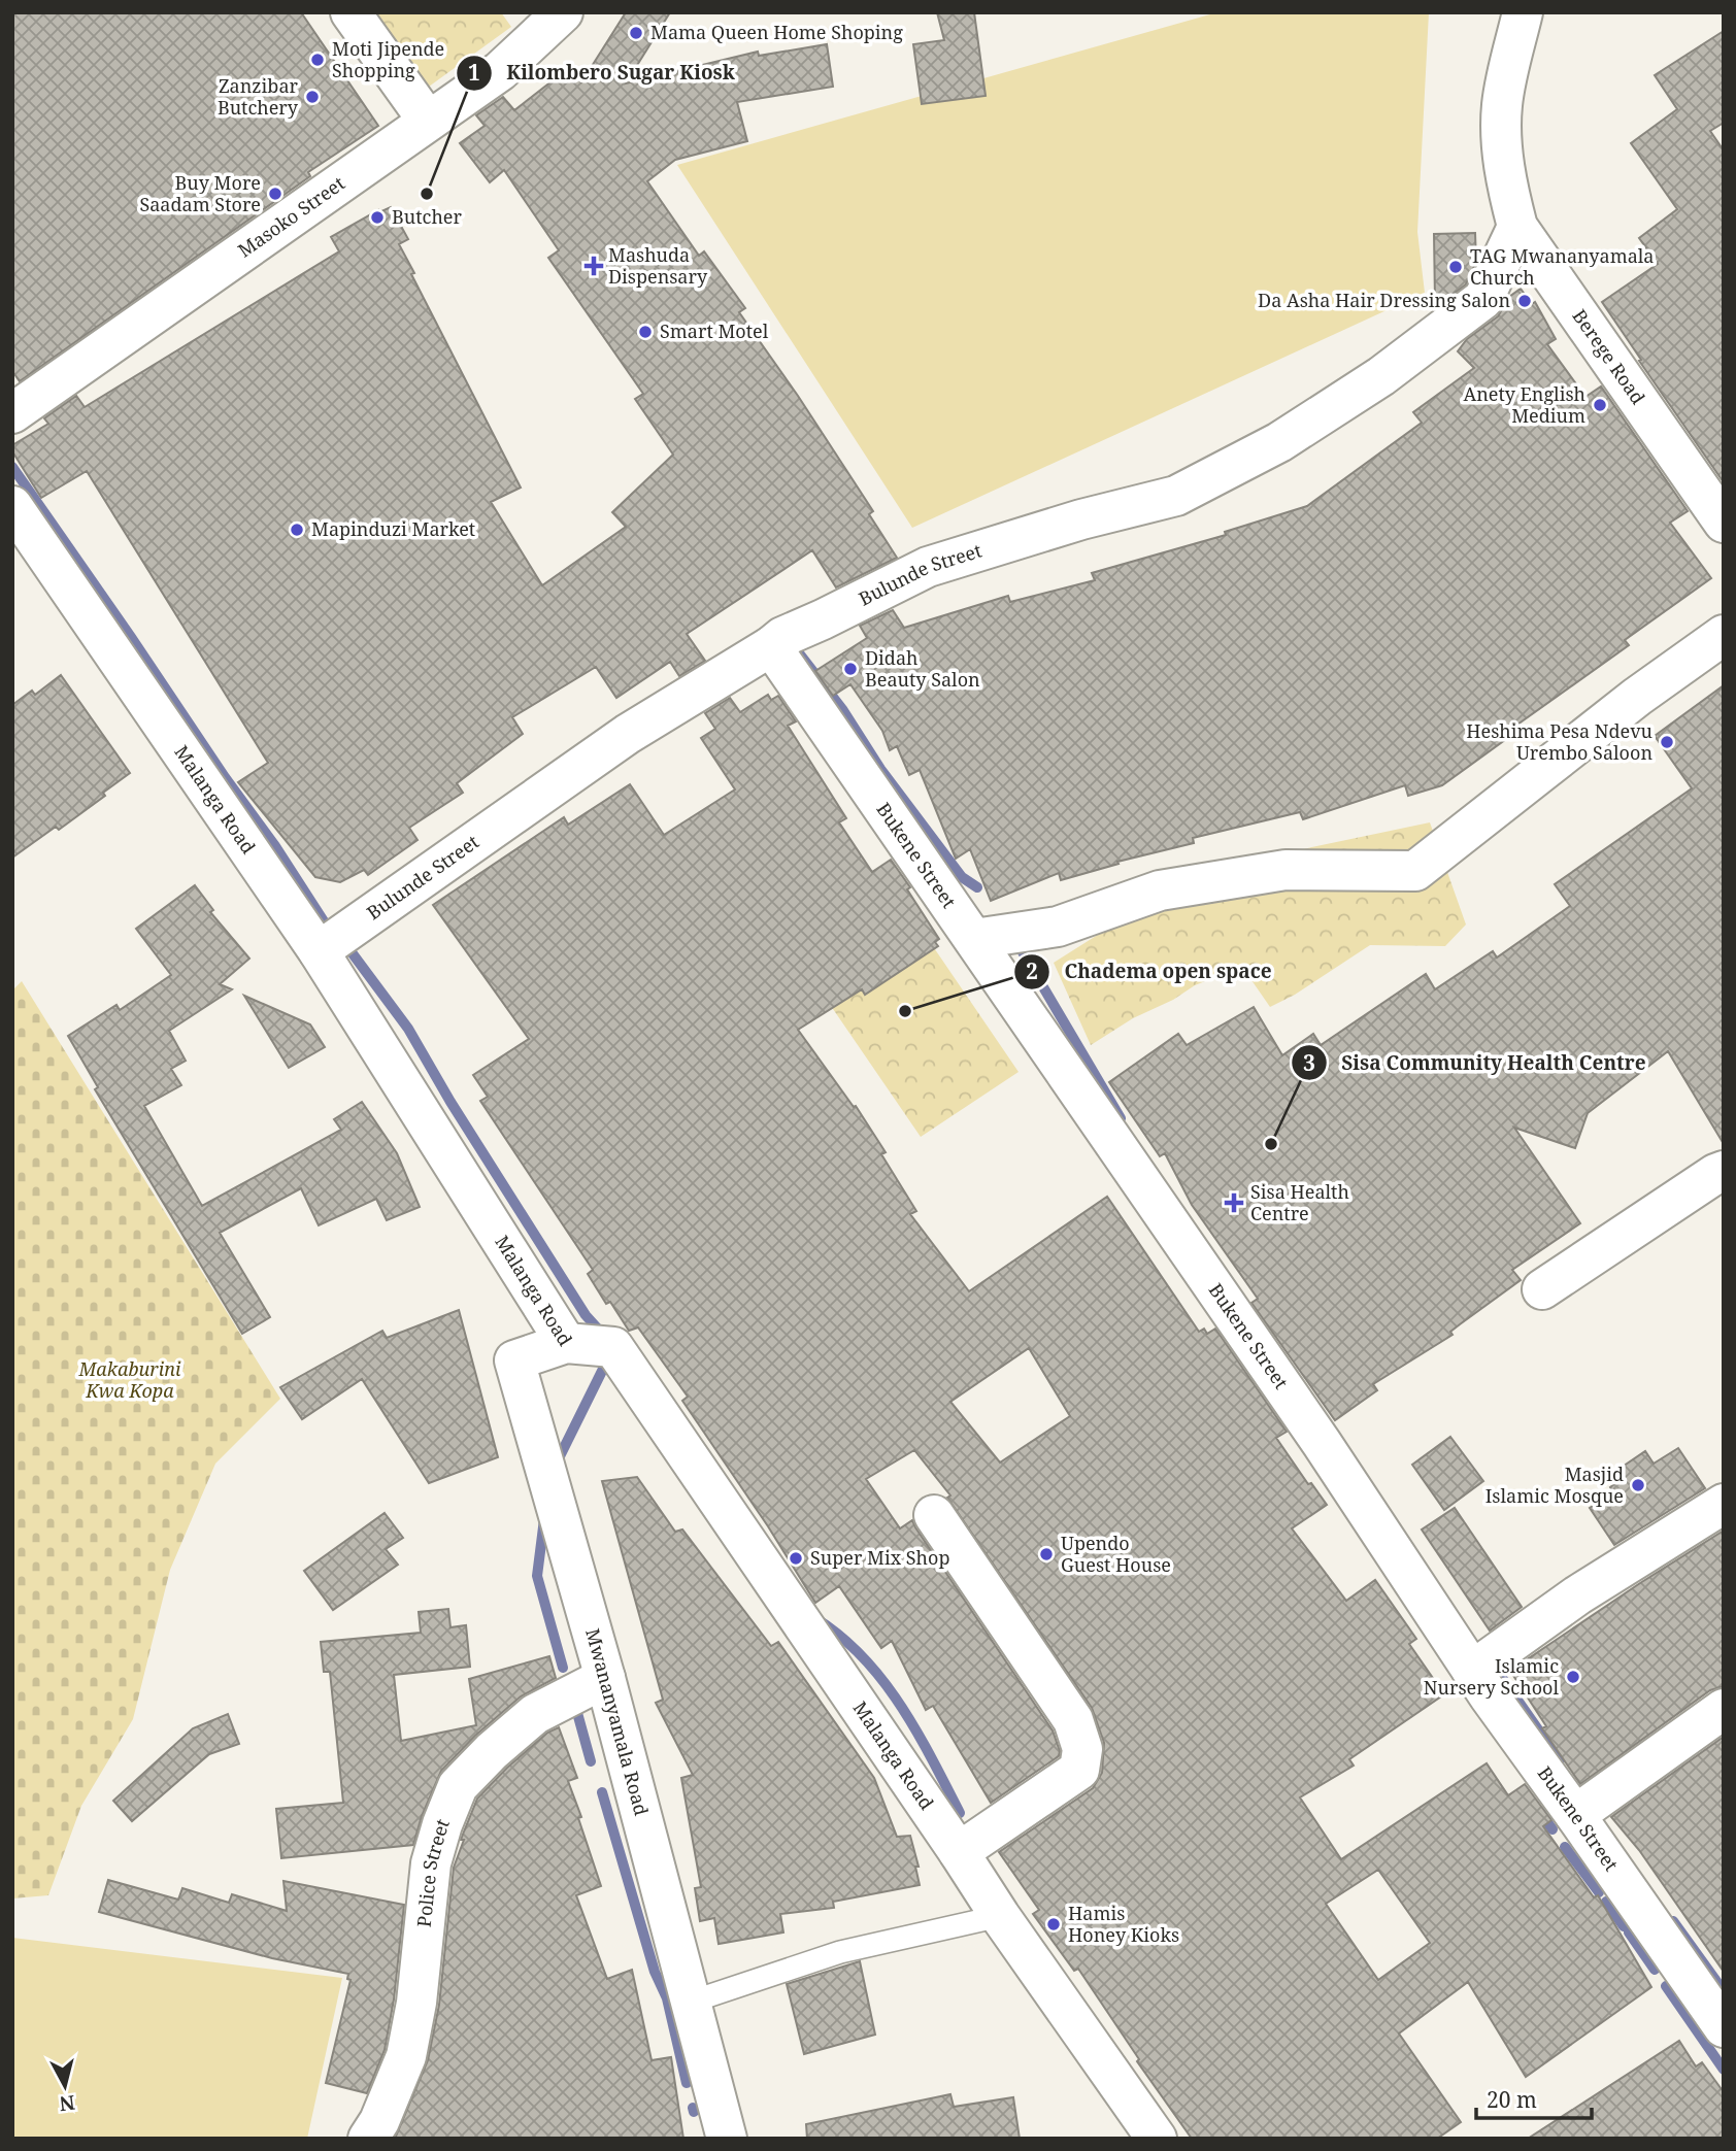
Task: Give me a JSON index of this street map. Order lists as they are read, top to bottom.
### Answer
{
  "streets": {
    "street": [
      "Masoko Street",
      "Berege Road",
      "Bulunde Street",
      "Malanga Road",
      "Bukene Street",
      "Mwananyamala Road",
      "Police Street"
    ]
  },
  "crossings": [
    ["Berege Road", "Bulunde Street"],
    ["Bulunde Street", "Malanga Road"],
    ["Bulunde Street", "Bukene Street"],
    ["Malanga Road", "Mwananyamala Road"],
    ["Mwananyamala Road", "Police Street"]
  ],
  "parks": ["Makaburini Kwa Kopa"],
  "places": {
    "other": [
      "Mama Queen Home Shoping",
      "Moti Jipende Shopping",
      "Zanzibar Butchery",
      "Buy More Saadam Store",
      "Kilombero Sugar Kiosk",
      "Butcher",
      "TAG Mwananyamala Church",
      "Da Asha Hair Dressing Salon",
      "Smart Motel",
      "Anety English Medium",
      "Mapinduzi Market",
      "Didah Beauty Salon",
      "Heshima Pesa Ndevu Urembo Saloon",
      "Chadema open space",
      "Sisa Community Health Centre",
      "Masjid Islamic Mosque",
      "Upendo Guest House",
      "Super Mix Shop",
      "Islamic Nursery School",
      "Hamis Honey Kioks"
    ],
    "health": ["Mashuda Dispensary", "Sisa Health Centre"]
  },
  "scale_bar": "20 m",
  "north": "bottom"
}
